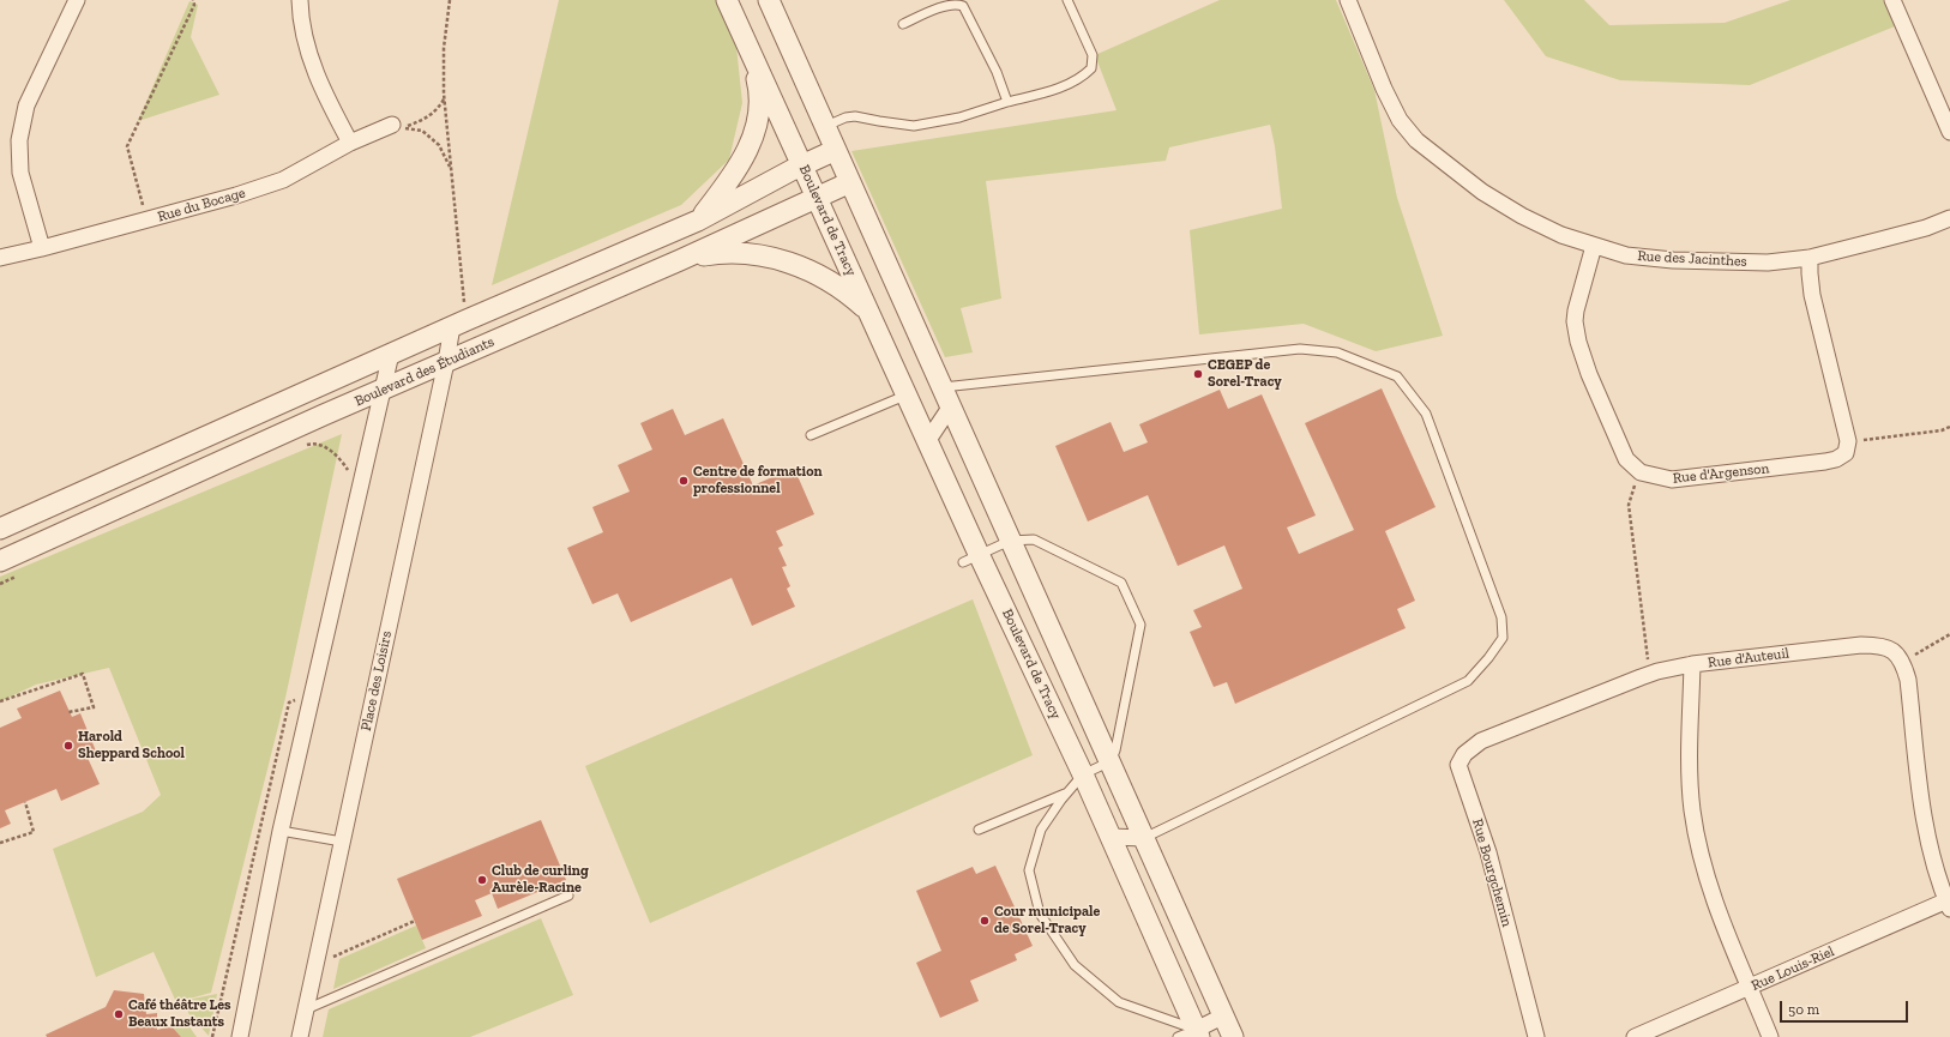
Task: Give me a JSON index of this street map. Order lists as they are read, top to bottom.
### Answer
{
  "streets": {
    "street": [
      "Rue du Bocage",
      "Boulevard de Tracy",
      "Rue des Jacinthes",
      "Boulevard des Étudiants",
      "Rue d'Argenson",
      "Rue d'Auteuil",
      "Place des Loisirs",
      "Rue Bourgchemin",
      "Rue Louis-Riel"
    ]
  },
  "crossings": [
    ["Boulevard de Tracy", "Boulevard des Étudiants"],
    ["Boulevard des Étudiants", "Place des Loisirs"],
    ["Rue d'Auteuil", "Rue Bourgchemin"],
    ["Rue d'Auteuil", "Rue Louis-Riel"]
  ],
  "places": [
    "CEGEP de Sorel-Tracy",
    "Centre de formation professionnel",
    "Harold Sheppard School",
    "Club de curling Aurèle-Racine",
    "Cour municipale de Sorel-Tracy",
    "Café théâtre Les Beaux Instants"
  ],
  "scale_bar": "50 m"
}
